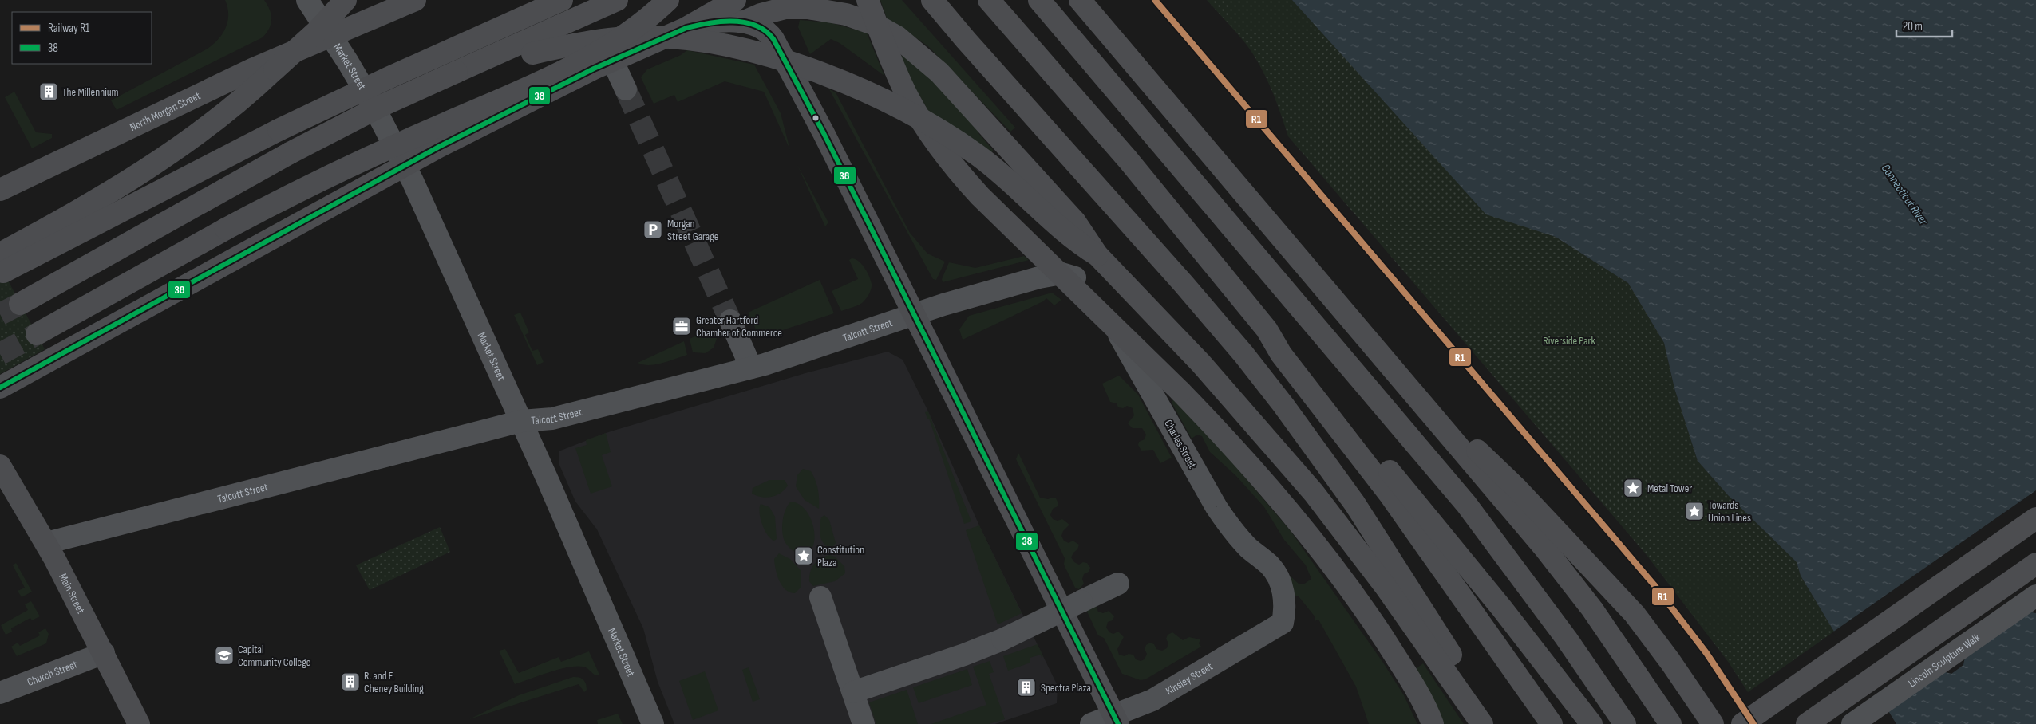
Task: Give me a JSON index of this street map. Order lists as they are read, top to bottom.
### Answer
{
  "streets": {
    "main road": ["North Morgan Street", "Main Street"],
    "street": [
      "Market Street",
      "Talcott Street",
      "Charles Street",
      "Lincoln Sculpture Walk",
      "Church Street",
      "Kinsley Street"
    ]
  },
  "crossings": [
    ["Market Street", "North Morgan Street"],
    ["Market Street", "Talcott Street"],
    ["Talcott Street", "Charles Street"],
    ["Talcott Street", "Main Street"],
    ["Charles Street", "Kinsley Street"],
    ["Main Street", "Church Street"]
  ],
  "water": ["Connecticut River"],
  "parks": ["Riverside Park"],
  "places": {
    "building": ["The Millennium", "R. and F. Cheney Building", "Spectra Plaza"],
    "parking": ["Morgan Street Garage"],
    "office": ["Greater Hartford Chamber of Commerce"],
    "place": ["Metal Tower", "Towards Union Lines", "Constitution Plaza"],
    "school or university": ["Capital Community College"]
  },
  "lines": ["rail line R1", "transit line 38"],
  "legend": ["Railway R1", "38"],
  "scale_bar": "20 m"
}
